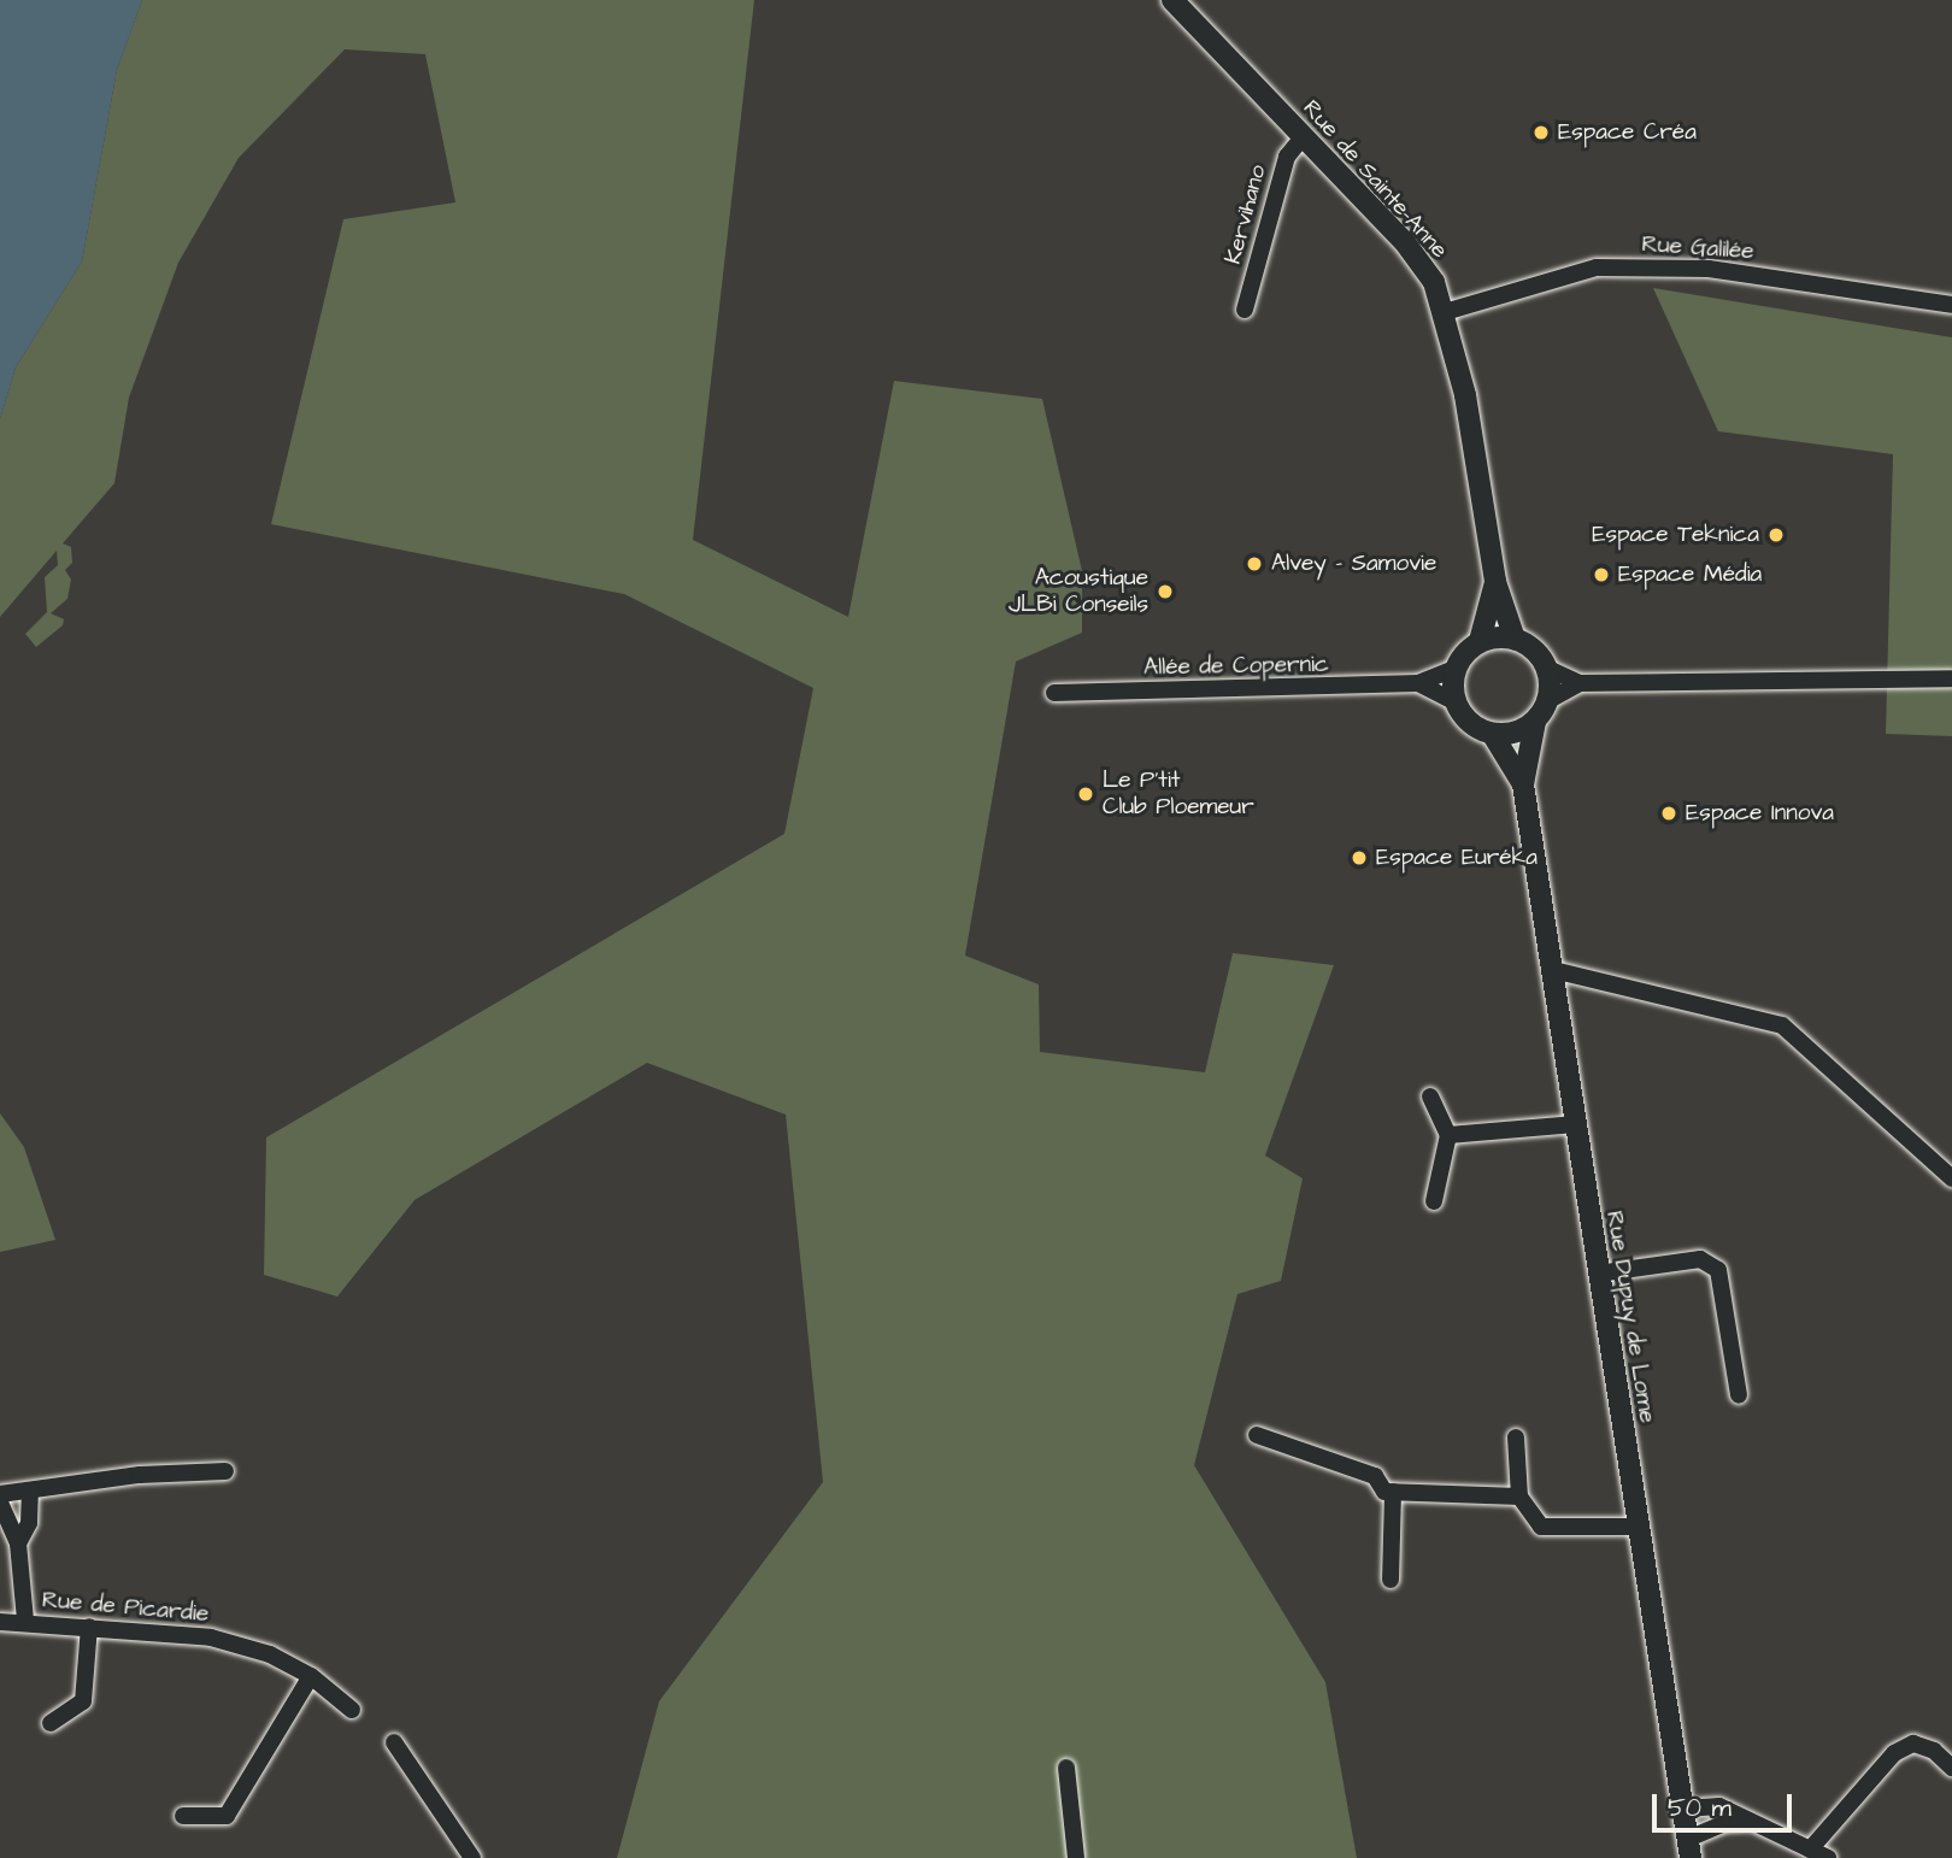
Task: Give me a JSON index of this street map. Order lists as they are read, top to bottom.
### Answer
{
  "streets": {
    "street": [
      "Rue de Sainte-Anne",
      "Kervihano",
      "Rue Galilée",
      "Allée de Copernic",
      "Rue Dupuy de Lome",
      "Rue de Picardie"
    ]
  },
  "crossings": [
    ["Rue de Sainte-Anne", "Kervihano"],
    ["Rue de Sainte-Anne", "Rue Galilée"],
    ["Rue de Sainte-Anne", "Allée de Copernic"],
    ["Rue de Sainte-Anne", "Rue Dupuy de Lome"],
    ["Allée de Copernic", "Rue Dupuy de Lome"]
  ],
  "places": [
    "Espace Créa",
    "Espace Teknica",
    "Alvey - Samovie",
    "Espace Média",
    "Acoustique JLBi Conseils",
    "Le P'tit Club Ploemeur",
    "Espace Innova",
    "Espace Euréka"
  ],
  "scale_bar": "50 m"
}
